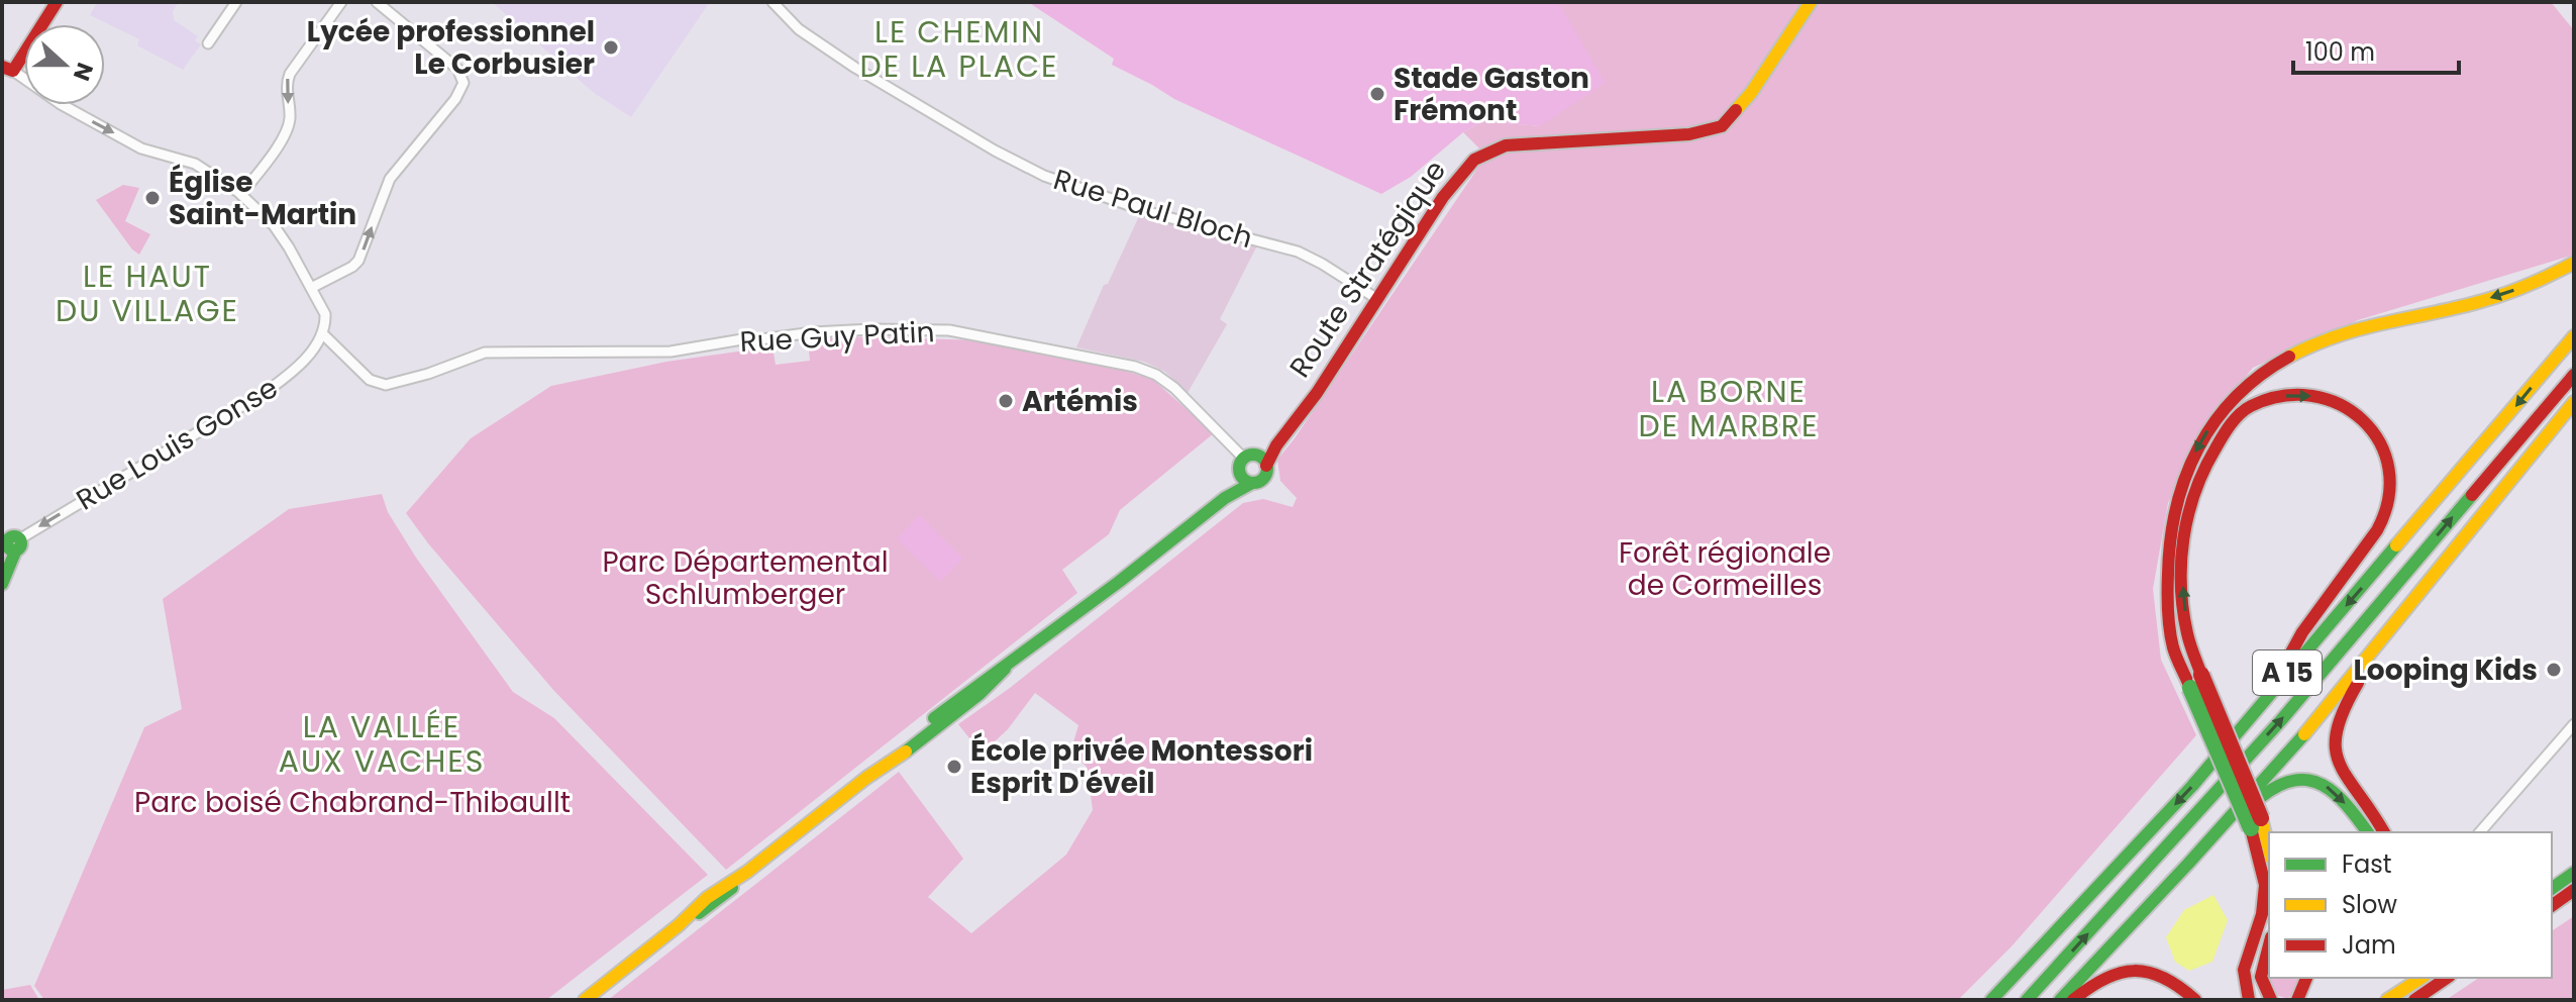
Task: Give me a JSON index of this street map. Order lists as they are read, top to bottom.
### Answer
{
  "streets": {
    "main road": ["Route Stratégique", "A 15"],
    "street": ["Rue Paul Bloch", "Rue Guy Patin", "Rue Louis Gonse"]
  },
  "crossings": [
    ["Rue Paul Bloch", "Route Stratégique"],
    ["Route Stratégique", "Rue Guy Patin"],
    ["Rue Guy Patin", "Rue Louis Gonse"]
  ],
  "one_way": ["Rue Louis Gonse"],
  "districts": [
    "LE CHEMIN DE LA PLACE",
    "LE HAUT DU VILLAGE",
    "LA BORNE DE MARBRE",
    "LA VALLÉE AUX VACHES"
  ],
  "parks": ["Forêt régionale de Cormeilles", "Parc Départemental Schlumberger", "Parc boisé Chabrand-Thibaullt"],
  "places": [
    "Lycée professionnel Le Corbusier",
    "Stade Gaston Frémont",
    "Église Saint-Martin",
    "Artémis",
    "Looping Kids",
    "École privée Montessori Esprit D'éveil"
  ],
  "legend": ["Fast", "Slow", "Jam"],
  "scale_bar": "100 m",
  "north": "right"
}
